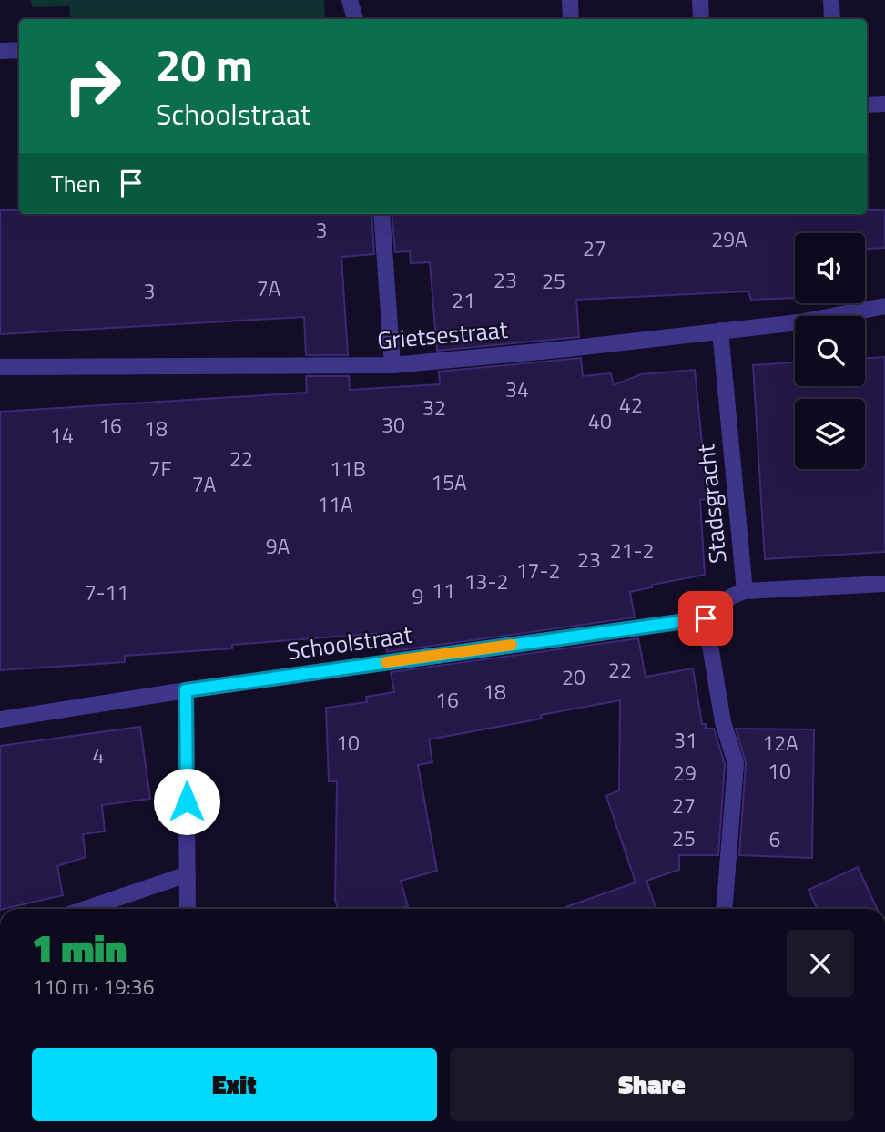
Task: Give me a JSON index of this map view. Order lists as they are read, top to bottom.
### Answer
{
  "streets": {
    "street": ["Grietsestraat", "Stadsgracht", "Schoolstraat"]
  },
  "crossings": [
    ["Grietsestraat", "Stadsgracht"],
    ["Stadsgracht", "Schoolstraat"]
  ],
  "house_numbers": [
    "3",
    "29A",
    "27",
    "23",
    "25",
    "7A",
    "3",
    "21",
    "34",
    "42",
    "32",
    "40",
    "30",
    "16",
    "18",
    "14",
    "22",
    "7F",
    "11B",
    "15A",
    "7A",
    "11A",
    "9A",
    "21-2",
    "23",
    "17-2",
    "13-2",
    "11",
    "7-11",
    "9",
    "22",
    "20",
    "18",
    "16",
    "31",
    "10",
    "12A",
    "4",
    "10",
    "29",
    "27",
    "25",
    "6"
  ],
  "page": {
    "turn": ["20 m", "Schoolstraat"],
    "then": "Then",
    "heading": ["1 min", "110 m · 19:36"],
    "buttons": ["Exit", "Share"]
  }
}
